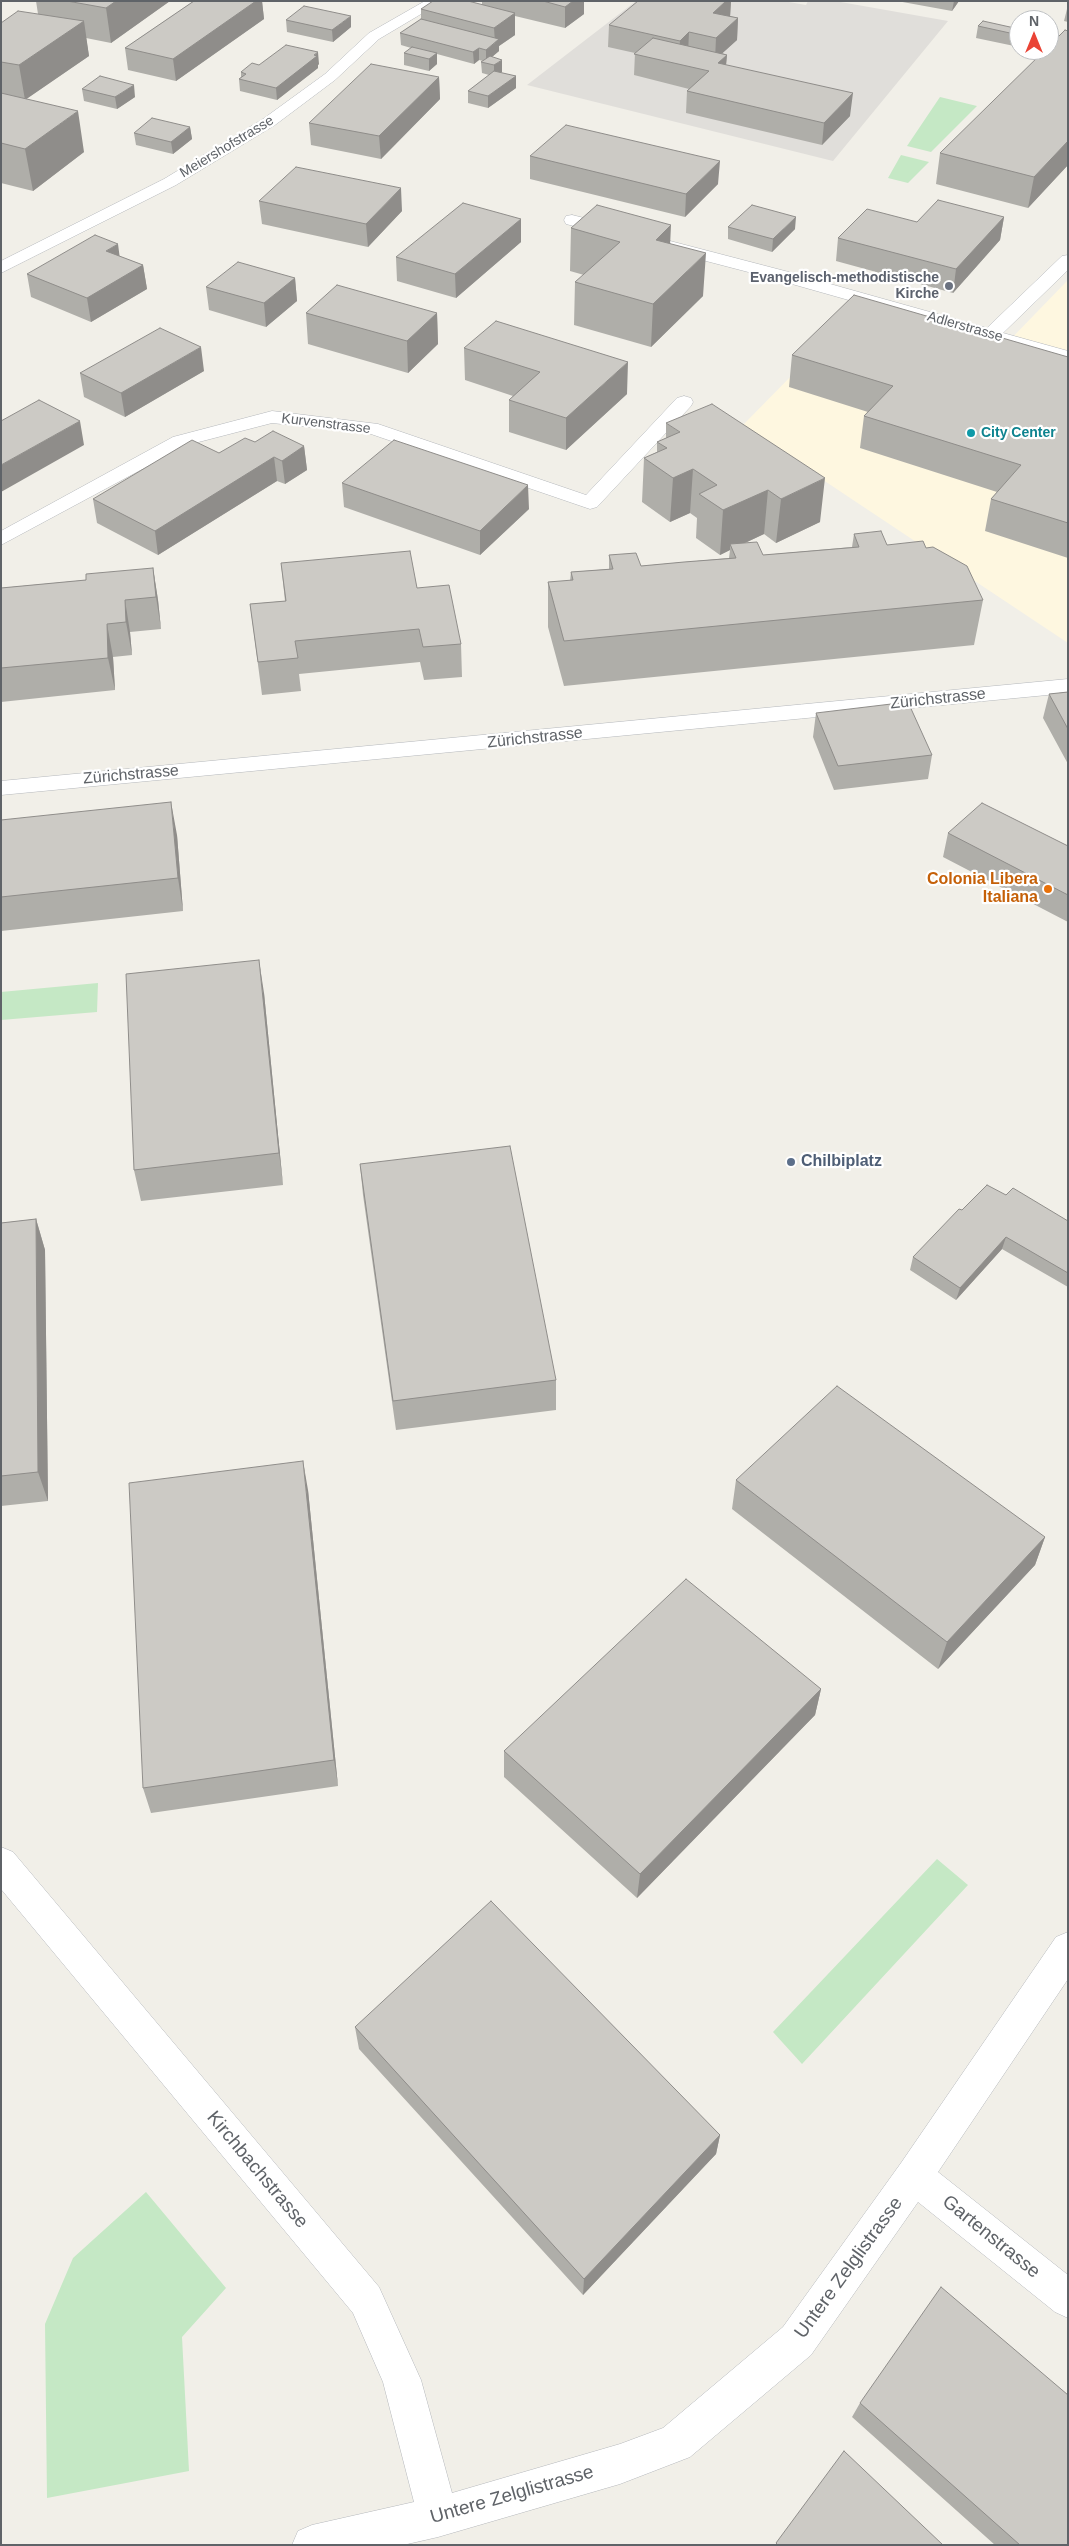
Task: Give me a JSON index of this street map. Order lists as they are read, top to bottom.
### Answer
{
  "streets": {
    "street": [
      "Meiershofstrasse",
      "Adlerstrasse",
      "Kurvenstrasse",
      "Zürichstrasse",
      "Kirchbachstrasse",
      "Gartenstrasse",
      "Untere Zelglistrasse"
    ]
  },
  "crossings": [
    ["Kirchbachstrasse", "Untere Zelglistrasse"],
    ["Gartenstrasse", "Untere Zelglistrasse"]
  ],
  "places": [
    "Evangelisch-methodistische Kirche",
    "City Center",
    "Colonia Libera Italiana",
    "Chilbiplatz"
  ],
  "north": "top"
}
